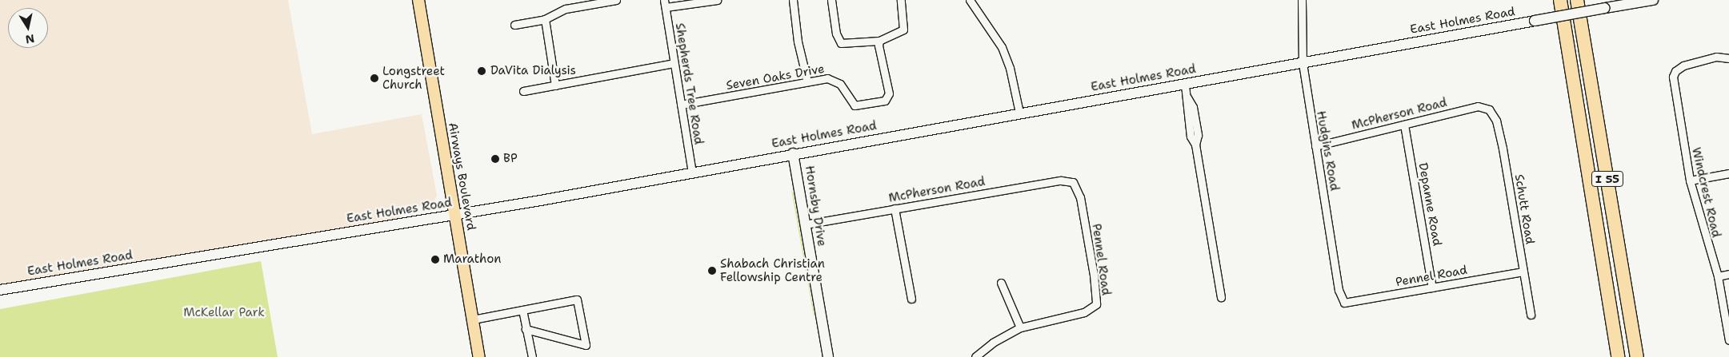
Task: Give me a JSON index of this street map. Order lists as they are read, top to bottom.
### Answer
{
  "streets": {
    "highway": ["I 55"],
    "main road": ["East Holmes Road", "Airways Boulevard", "Hornsby Drive"],
    "street": [
      "Seven Oaks Drive",
      "Shepherds Tree Road",
      "McPherson Road",
      "Hudgins Road",
      "Windcrest Road",
      "Depanne Road",
      "Schutt Road",
      "Pennel Road"
    ]
  },
  "crossings": [
    ["East Holmes Road", "Shepherds Tree Road"],
    ["East Holmes Road", "Hudgins Road"],
    ["East Holmes Road", "Airways Boulevard"],
    ["East Holmes Road", "Hornsby Drive"],
    ["Seven Oaks Drive", "Shepherds Tree Road"],
    ["McPherson Road", "Hudgins Road"],
    ["McPherson Road", "Depanne Road"],
    ["McPherson Road", "Hornsby Drive"],
    ["McPherson Road", "Schutt Road"],
    ["McPherson Road", "Pennel Road"],
    ["Hudgins Road", "Pennel Road"],
    ["Depanne Road", "Pennel Road"],
    ["Schutt Road", "Pennel Road"]
  ],
  "parks": ["McKellar Park"],
  "places": [
    "DaVita Dialysis",
    "Longstreet Church",
    "BP",
    "Marathon",
    "Shabach Christian Fellowship Centre"
  ],
  "north": "bottom"
}
